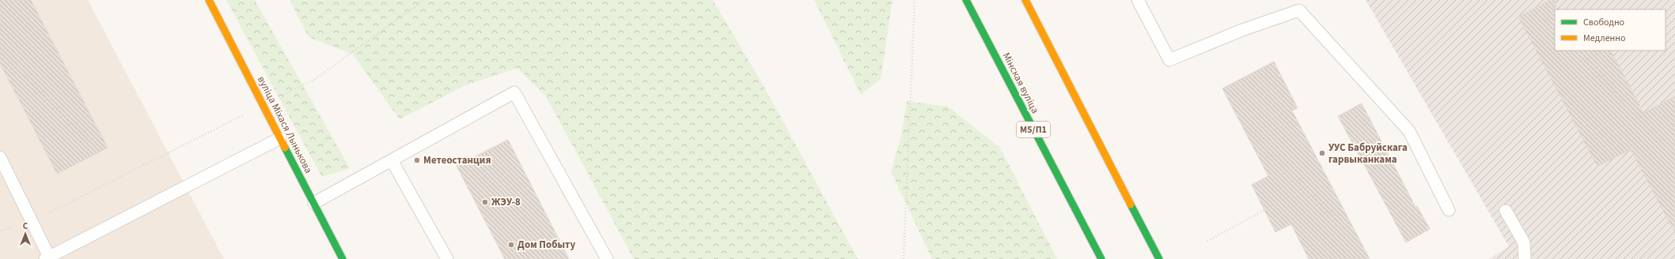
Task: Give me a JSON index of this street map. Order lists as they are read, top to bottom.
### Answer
{
  "streets": {
    "main road": ["Мінская вуліца", "вуліца Міхася Лынькова", "М5/П1"]
  },
  "places": [
    "УУС Бабруйскага гарвыканкама",
    "Метеостанция",
    "ЖЭУ-8",
    "Дом Побыту"
  ],
  "legend": ["Свободно", "Медленно"],
  "north": "top"
}
